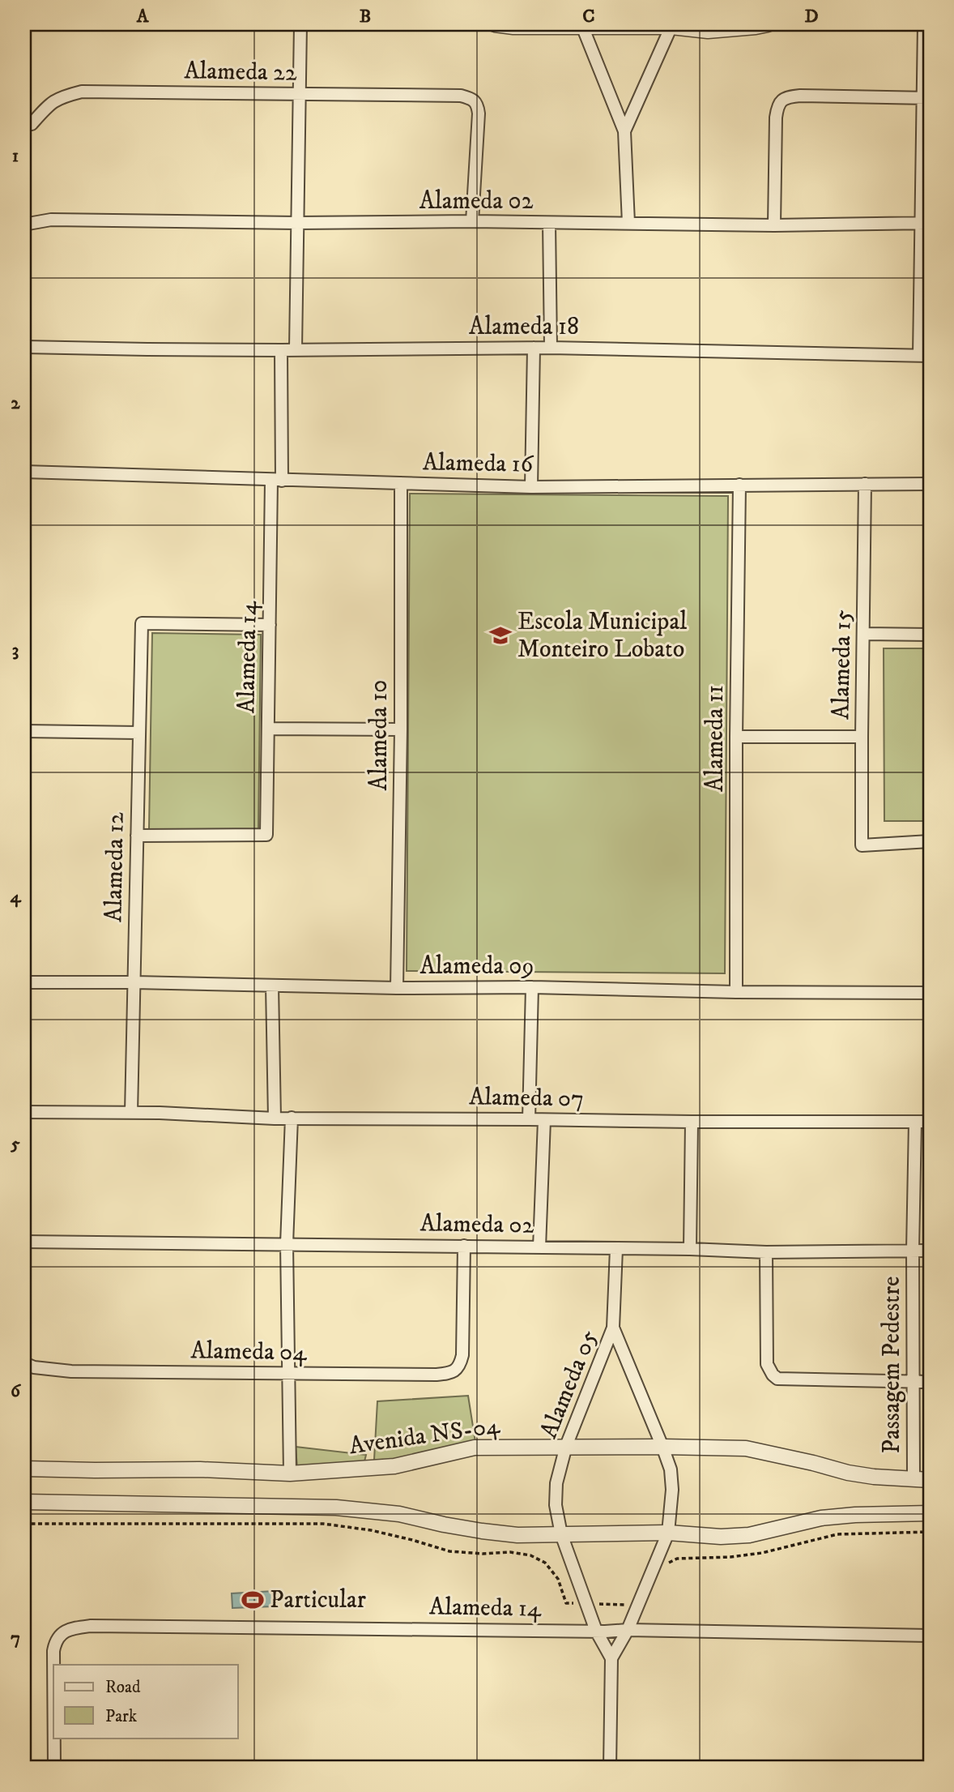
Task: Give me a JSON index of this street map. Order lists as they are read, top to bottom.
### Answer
{
  "streets": {
    "street": [
      "Alameda 22",
      "Alameda 02",
      "Alameda 18",
      "Alameda 16",
      "Alameda 14",
      "Alameda 15",
      "Alameda 10",
      "Alameda 11",
      "Alameda 12",
      "Alameda 09",
      "Alameda 07",
      "Alameda 04",
      "Passagem Pedestre",
      "Alameda 05",
      "Avenida NS-04"
    ]
  },
  "crossings": [
    ["Alameda 22", "Alameda 02"],
    ["Alameda 02", "Alameda 04"],
    ["Alameda 02", "Passagem Pedestre"],
    ["Alameda 16", "Alameda 14"],
    ["Alameda 16", "Alameda 15"],
    ["Alameda 16", "Alameda 10"],
    ["Alameda 16", "Alameda 11"],
    ["Alameda 14", "Alameda 12"],
    ["Alameda 14", "Alameda 05"],
    ["Alameda 10", "Alameda 09"],
    ["Alameda 11", "Alameda 09"],
    ["Alameda 12", "Alameda 09"],
    ["Alameda 12", "Alameda 07"],
    ["Passagem Pedestre", "Avenida NS-04"],
    ["Alameda 05", "Avenida NS-04"]
  ],
  "places": {
    "school or university": ["Escola Municipal Monteiro Lobato"],
    "sports": ["Particular"]
  },
  "legend": ["Road", "Park"],
  "grid": {
    "columns": [
      "A",
      "B",
      "C",
      "D"
    ],
    "rows": [
      "1",
      "2",
      "3",
      "4",
      "5",
      "6",
      "7"
    ]
  }
}
